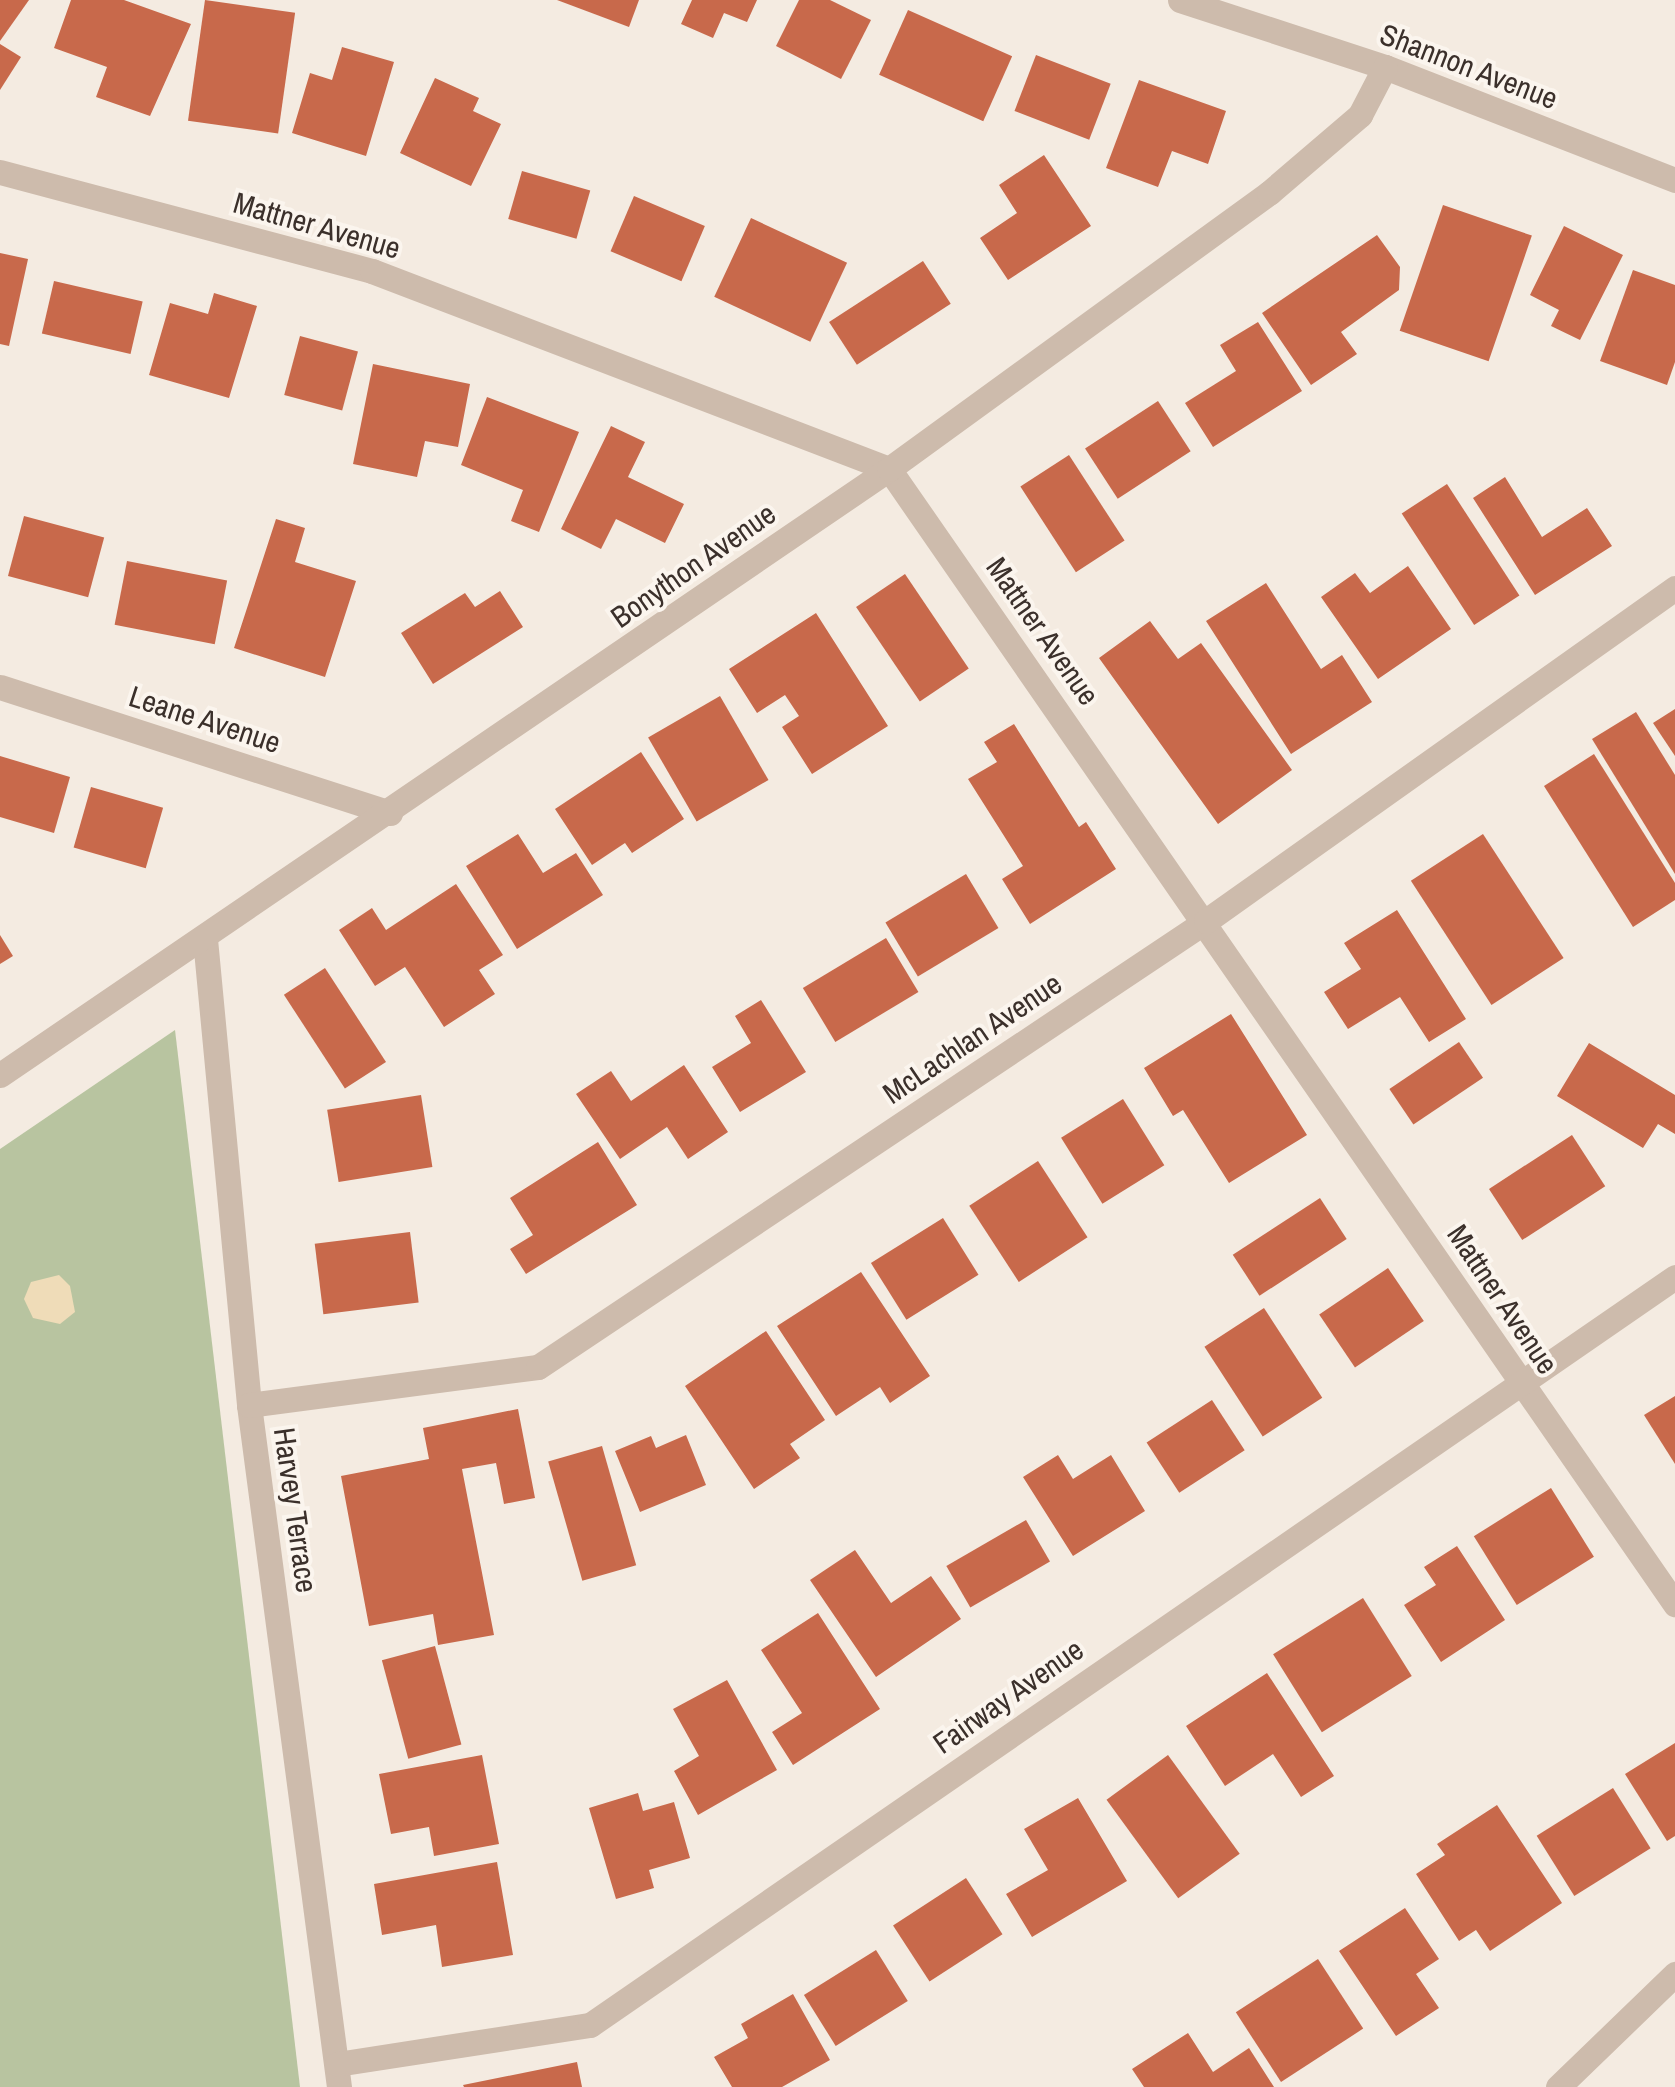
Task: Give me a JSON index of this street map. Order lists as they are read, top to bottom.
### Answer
{
  "streets": {
    "street": [
      "Shannon Avenue",
      "Mattner Avenue",
      "Bonython Avenue",
      "Leane Avenue",
      "McLachlan Avenue",
      "Harvey Terrace",
      "Fairway Avenue"
    ]
  },
  "crossings": [
    ["Shannon Avenue", "Bonython Avenue"],
    ["Mattner Avenue", "Bonython Avenue"],
    ["Mattner Avenue", "McLachlan Avenue"],
    ["Mattner Avenue", "Fairway Avenue"],
    ["Bonython Avenue", "Leane Avenue"],
    ["Bonython Avenue", "Harvey Terrace"],
    ["McLachlan Avenue", "Harvey Terrace"],
    ["Harvey Terrace", "Fairway Avenue"]
  ]
}
